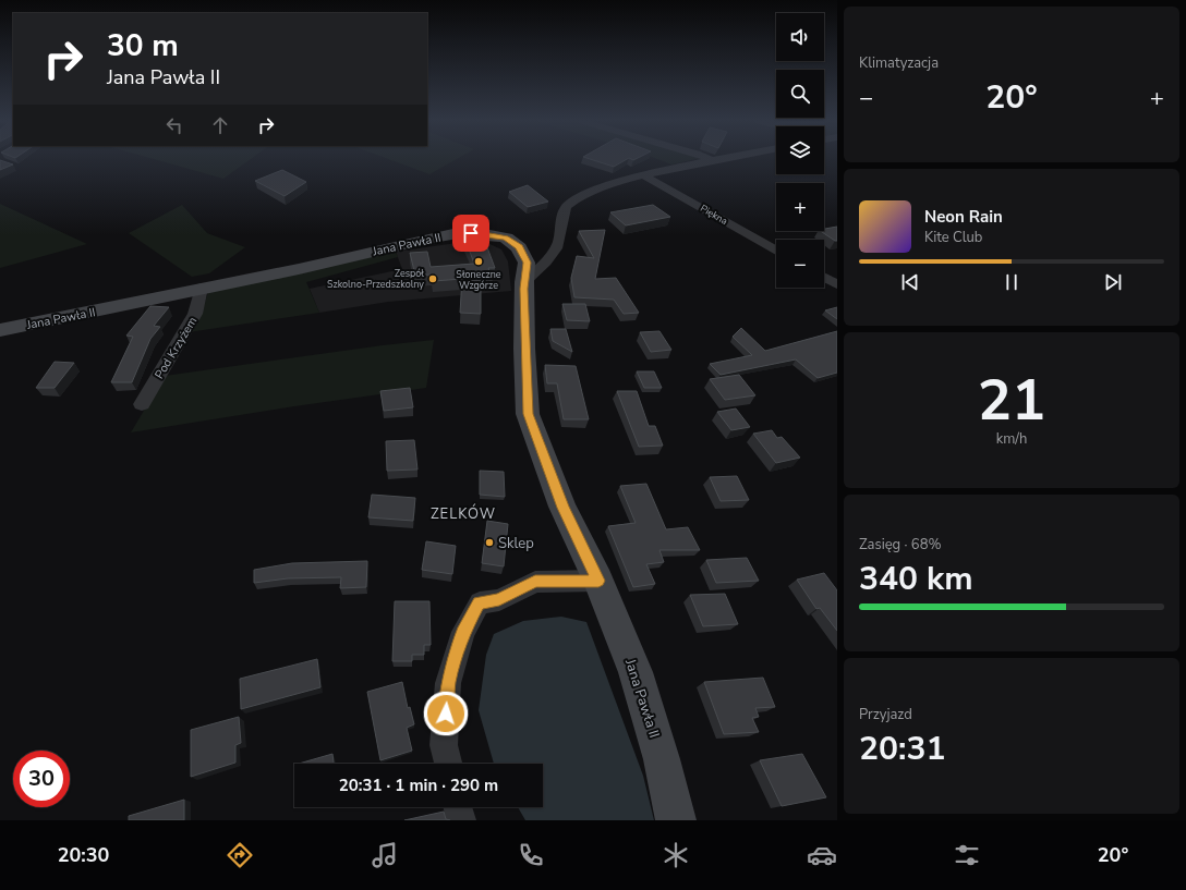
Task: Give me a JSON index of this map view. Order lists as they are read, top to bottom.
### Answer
{
  "streets": {
    "street": ["Piękna", "Jana Pawła II", "Pod Krzyżem"]
  },
  "crossings": [
    ["Jana Pawła II", "Pod Krzyżem"]
  ],
  "districts": ["ZELKÓW"],
  "places": ["Słoneczne Wzgórze", "Zespół Szkolno-Przedszkolny", "Sklep"],
  "page": {
    "tile": [
      "Klimatyzacja",
      ["21", "km/h"],
      ["Zasięg · 68%", "340 km"],
      ["Przyjazd", "20:31"]
    ],
    "map_buttons": ["+", "−"],
    "turn": ["30 m", "Jana Pawła II"],
    "heat": ["−", "20°", "+"],
    "song": ["Neon Rain", "Kite Club"],
    "limit": "30",
    "trip": "20:31 · 1 min · 290 m",
    "tabs": ["20:30", "20°"]
  }
}
